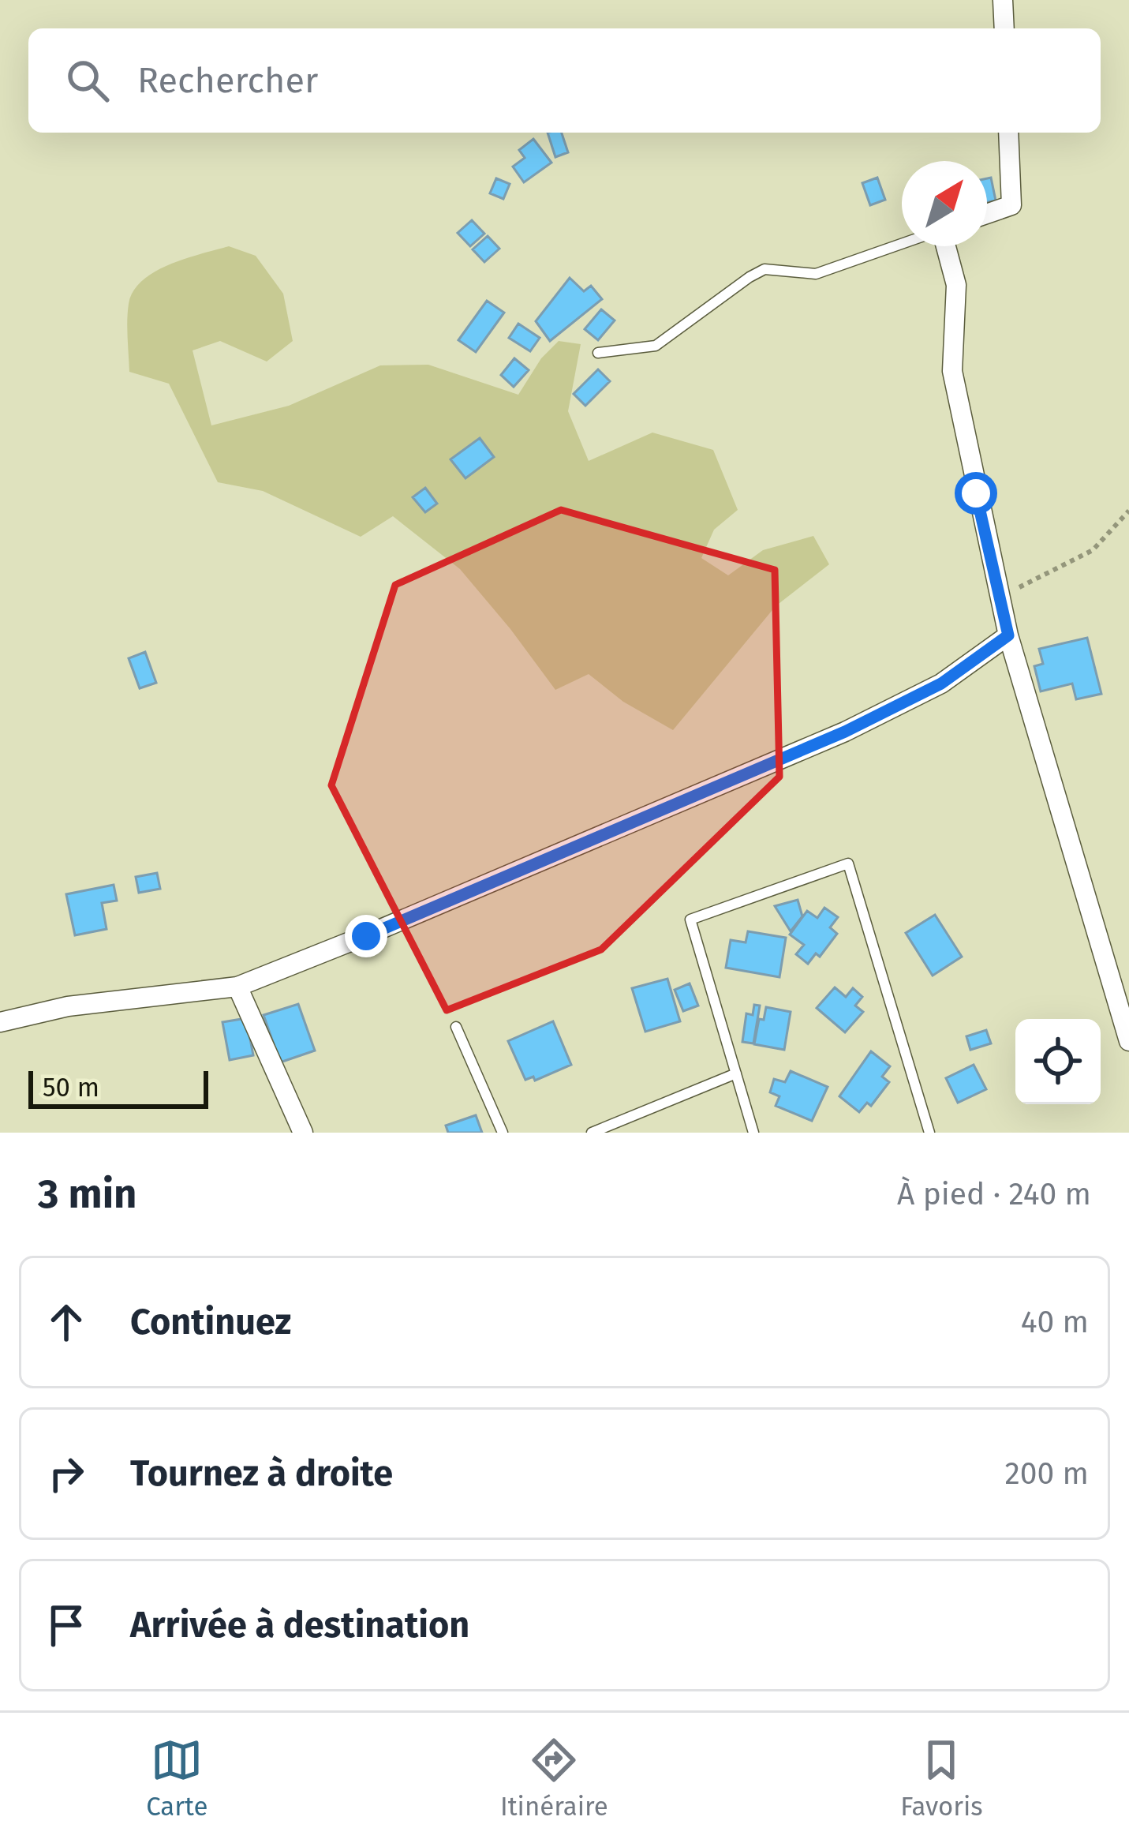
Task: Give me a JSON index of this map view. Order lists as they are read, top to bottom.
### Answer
{
  "scale_bar": "50 m",
  "north": "top right",
  "page": {
    "search": "Rechercher",
    "scale": "50 m",
    "heading": ["3 min", "À pied · 240 m"],
    "list": [
      ["Continuez", "40 m"],
      ["Tournez à droite", "200 m"],
      "Arrivée à destination"
    ],
    "nav": ["Carte", "Itinéraire", "Favoris"]
  }
}
